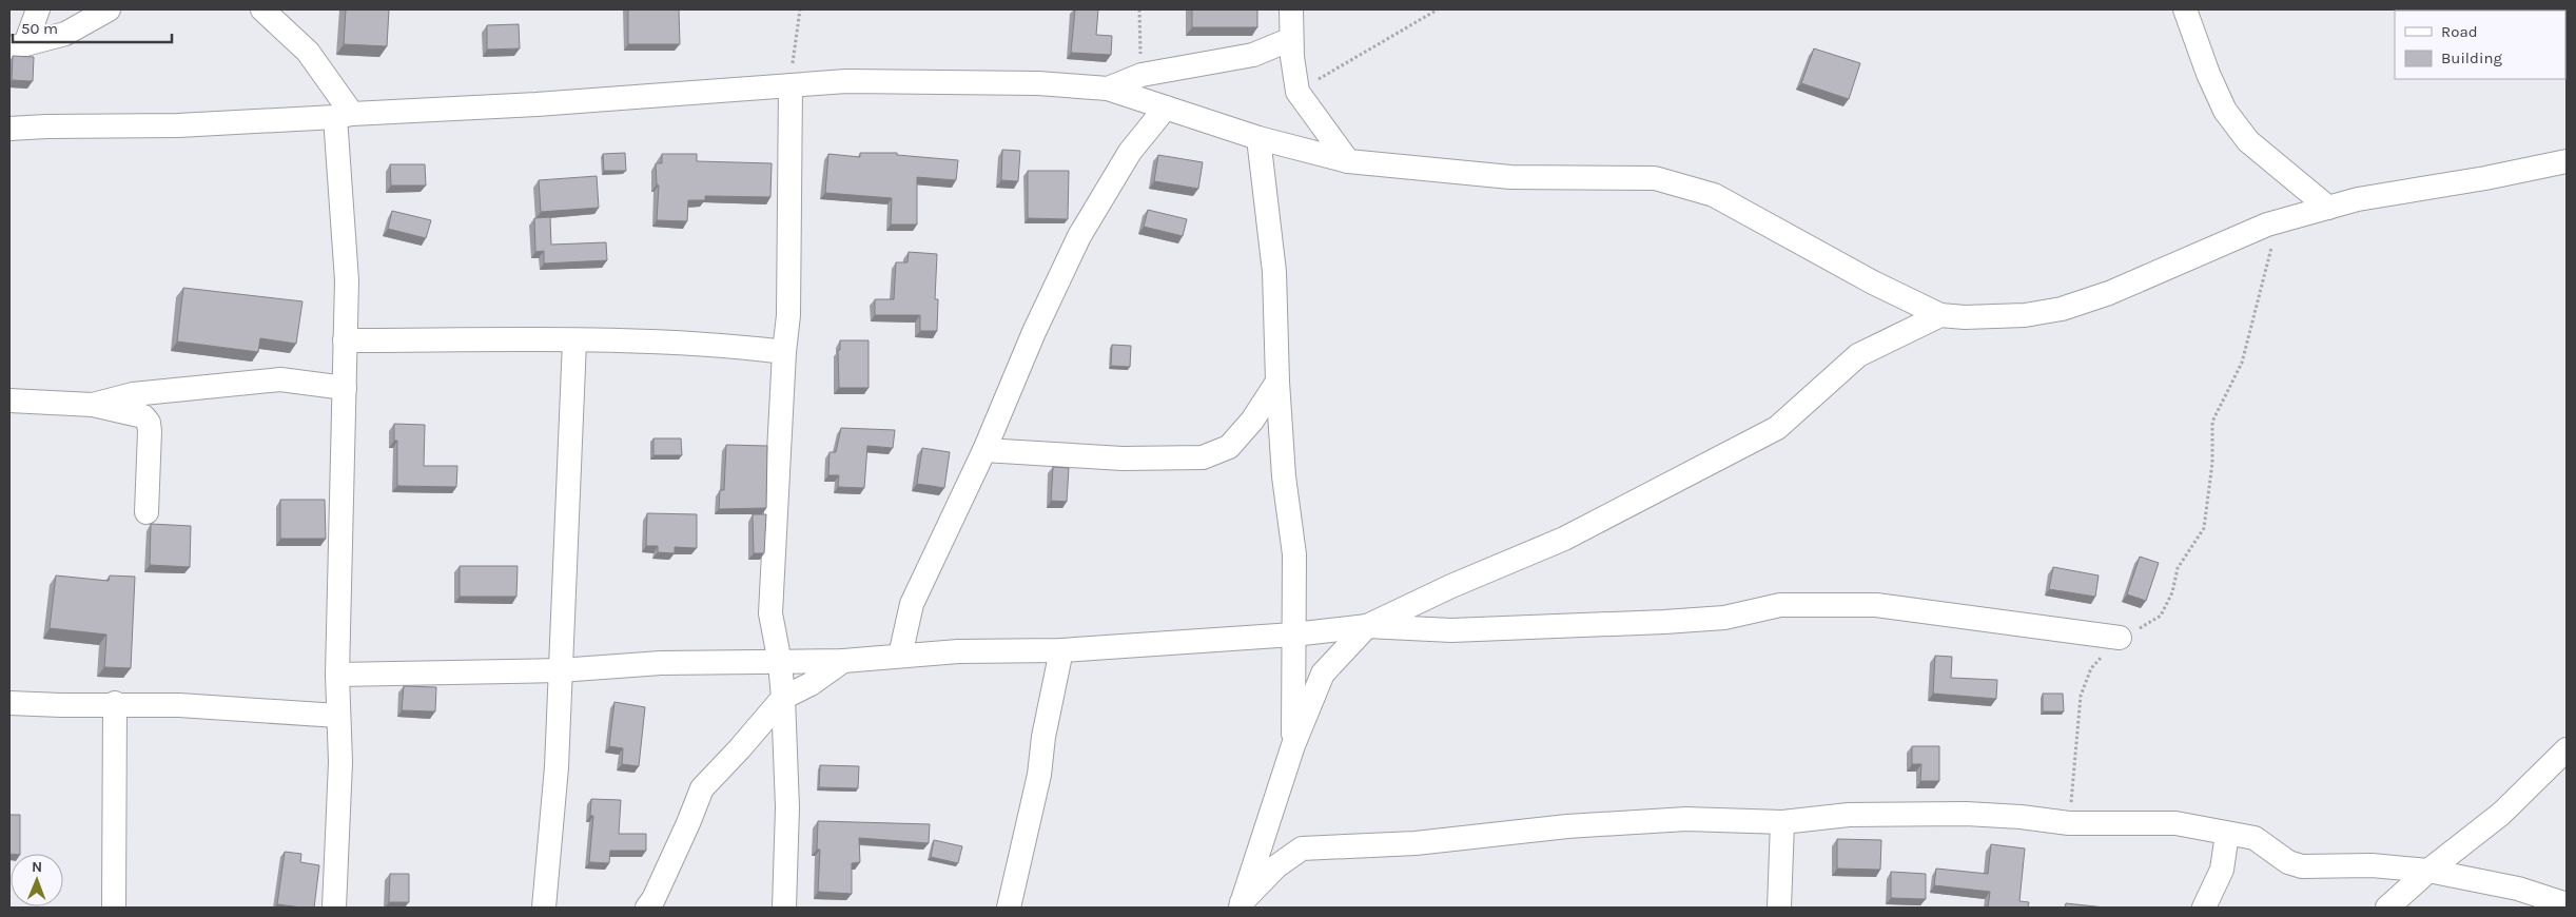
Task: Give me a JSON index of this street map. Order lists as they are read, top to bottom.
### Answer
{
  "legend": ["Road", "Building"],
  "scale_bar": "50 m",
  "north": "top"
}
